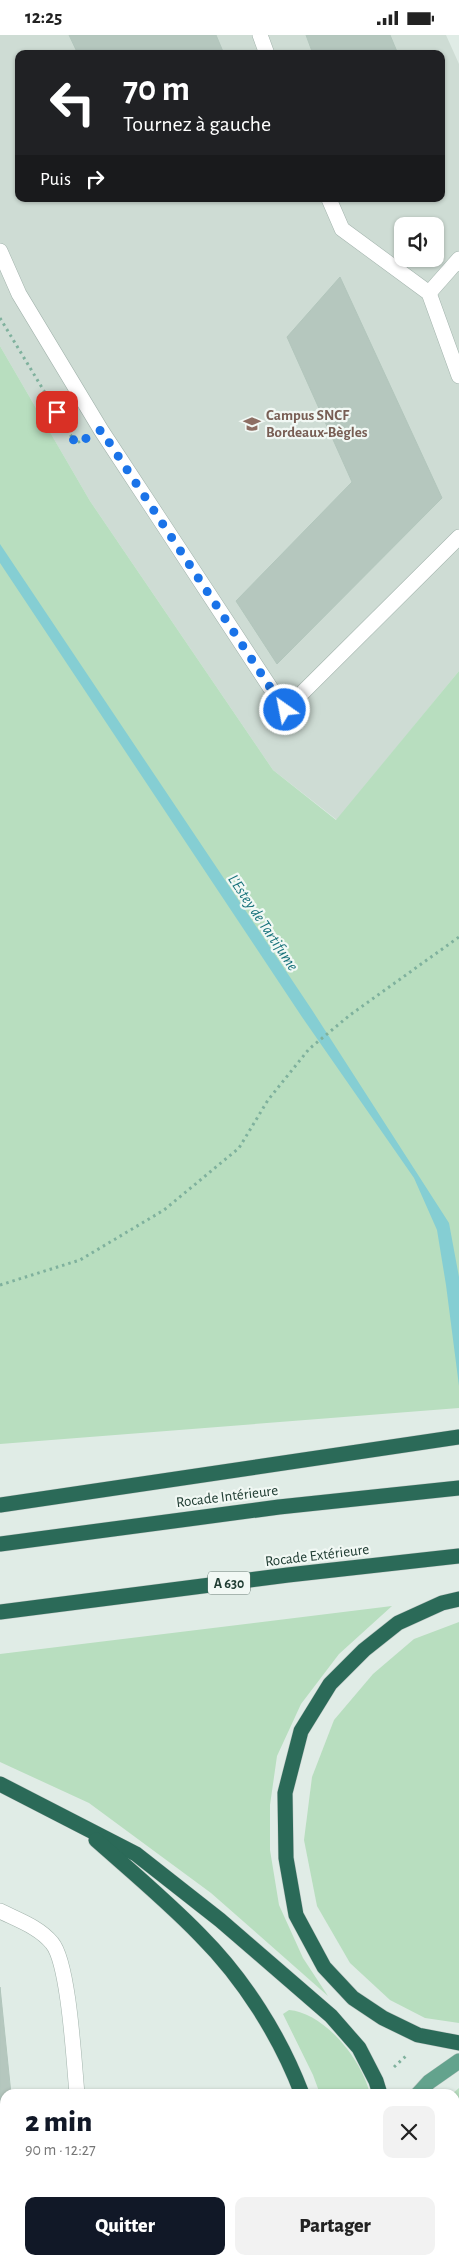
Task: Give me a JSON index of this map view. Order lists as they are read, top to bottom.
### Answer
{
  "streets": {
    "highway": ["Rocade Intérieure", "Rocade Extérieure", "A 630"]
  },
  "water": ["L'Estey de Tartifume"],
  "places": {
    "school or university": ["Campus SNCF Bordeaux-Bègles"]
  },
  "page": {
    "status": "12:25",
    "turn": ["70 m", "Tournez à gauche"],
    "then": "Puis",
    "heading": ["2 min", "90 m · 12:27"],
    "buttons": ["Quitter", "Partager"]
  }
}
